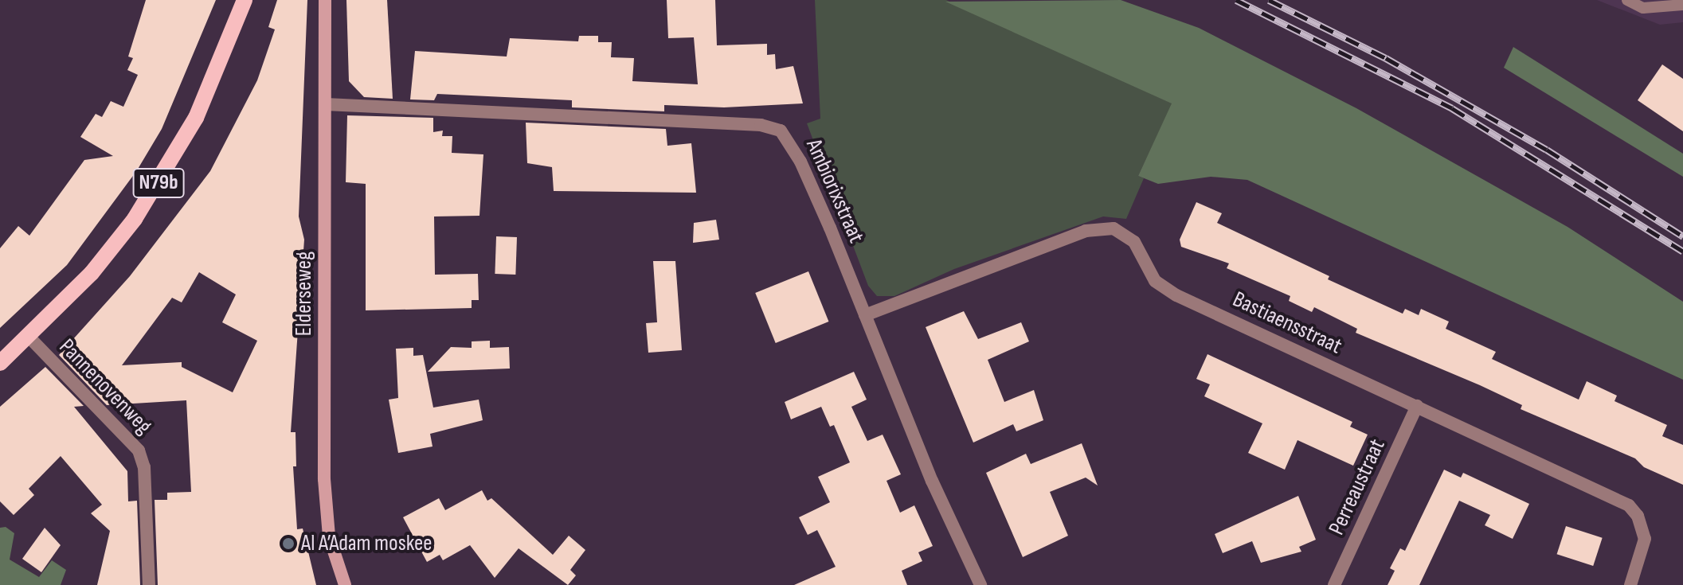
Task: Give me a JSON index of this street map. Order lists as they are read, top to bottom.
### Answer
{
  "streets": {
    "main road": ["N79b", "Elderseweg"],
    "street": [
      "Ambiorixstraat",
      "Bastiaensstraat",
      "Pannenovenweg",
      "Perreaustraat"
    ]
  },
  "crossings": [
    ["N79b", "Pannenovenweg"],
    ["Ambiorixstraat", "Elderseweg"],
    ["Ambiorixstraat", "Bastiaensstraat"],
    ["Bastiaensstraat", "Perreaustraat"]
  ],
  "places": ["Al A’Adam moskee"]
}
